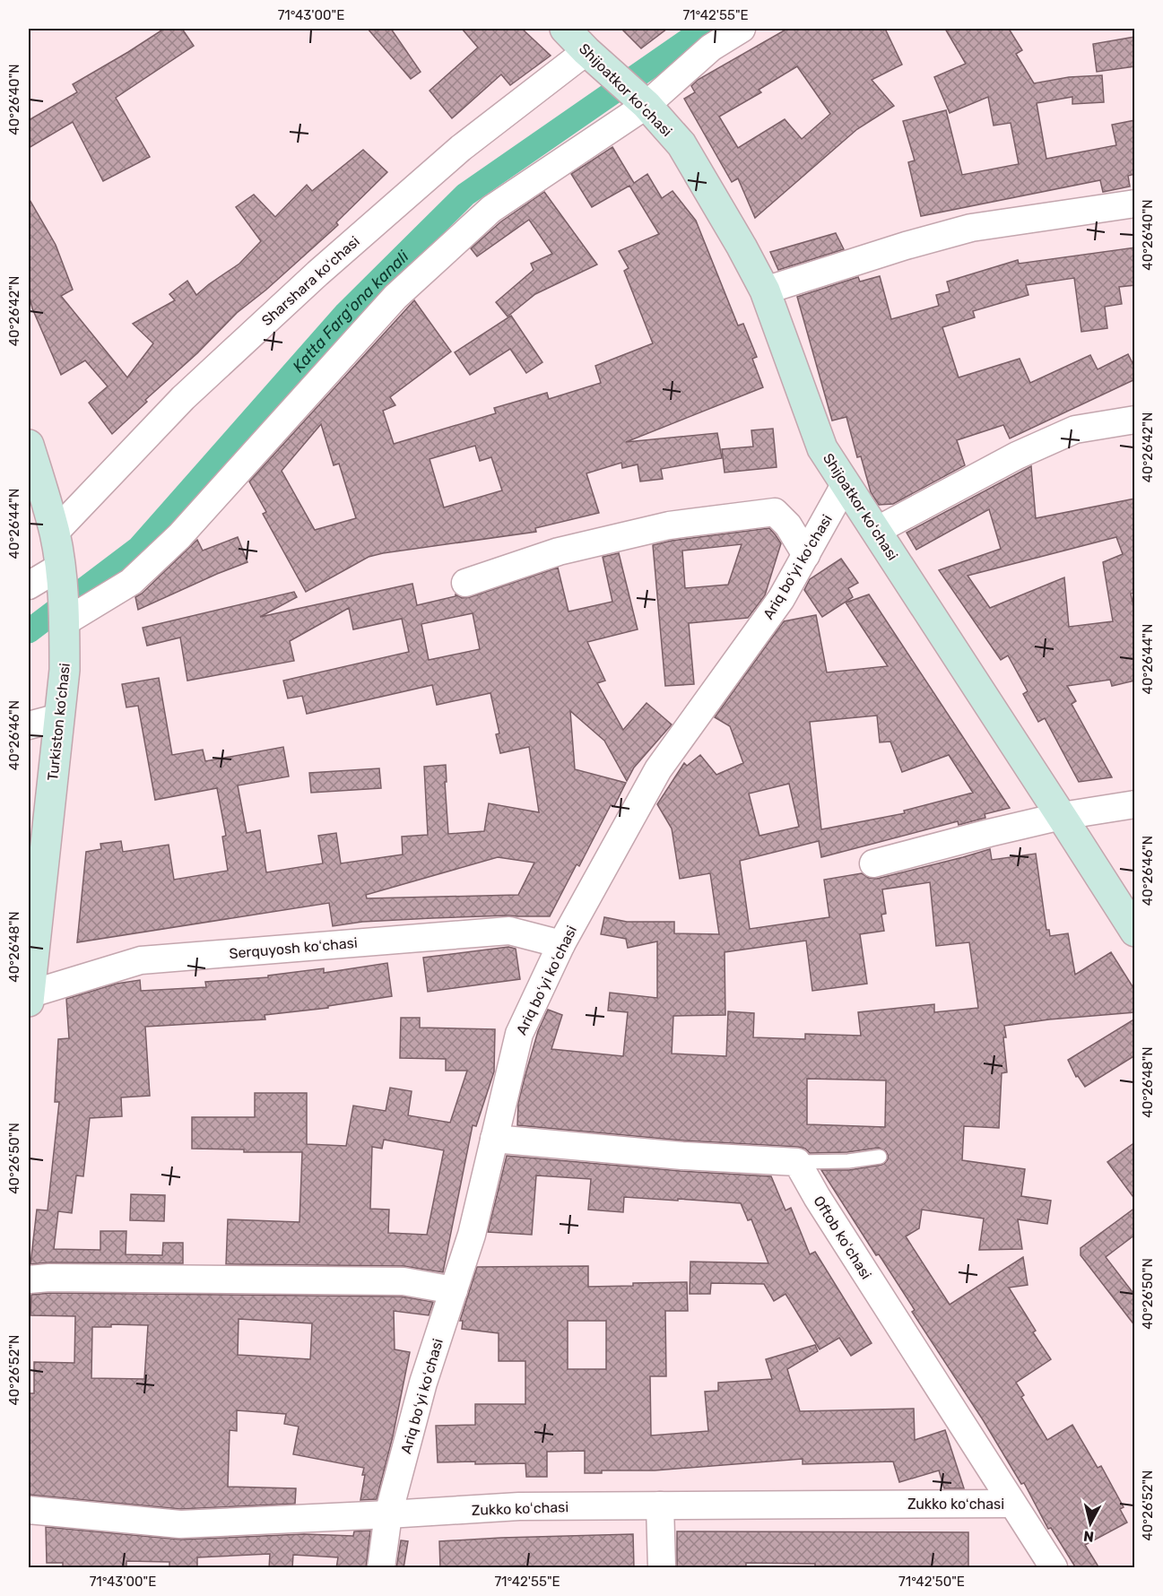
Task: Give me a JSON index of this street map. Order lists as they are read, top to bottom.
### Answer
{
  "streets": {
    "street": [
      "Shijoatkor koʻchasi",
      "Sharshara koʻchasi",
      "Ariq boʻyi koʻchasi",
      "Turkiston ko’chasi",
      "Serquyosh koʻchasi",
      "Oftob koʻchasi",
      "Zukko koʻchasi"
    ]
  },
  "crossings": [
    ["Shijoatkor koʻchasi", "Sharshara koʻchasi"],
    ["Shijoatkor koʻchasi", "Ariq boʻyi koʻchasi"],
    ["Sharshara koʻchasi", "Turkiston ko’chasi"],
    ["Ariq boʻyi koʻchasi", "Serquyosh koʻchasi"],
    ["Ariq boʻyi koʻchasi", "Zukko koʻchasi"],
    ["Turkiston ko’chasi", "Serquyosh koʻchasi"],
    ["Oftob koʻchasi", "Zukko koʻchasi"]
  ],
  "water": ["Katta Farg'ona kanali"],
  "north": "bottom",
  "coordinates": [
    "71°43'00\"E",
    "71°42'55\"E",
    "40°26'40\"N",
    "40°26'42\"N",
    "40°26'44\"N",
    "40°26'46\"N",
    "40°26'48\"N",
    "40°26'50\"N",
    "40°26'52\"N",
    "71°42'50\"E"
  ]
}
